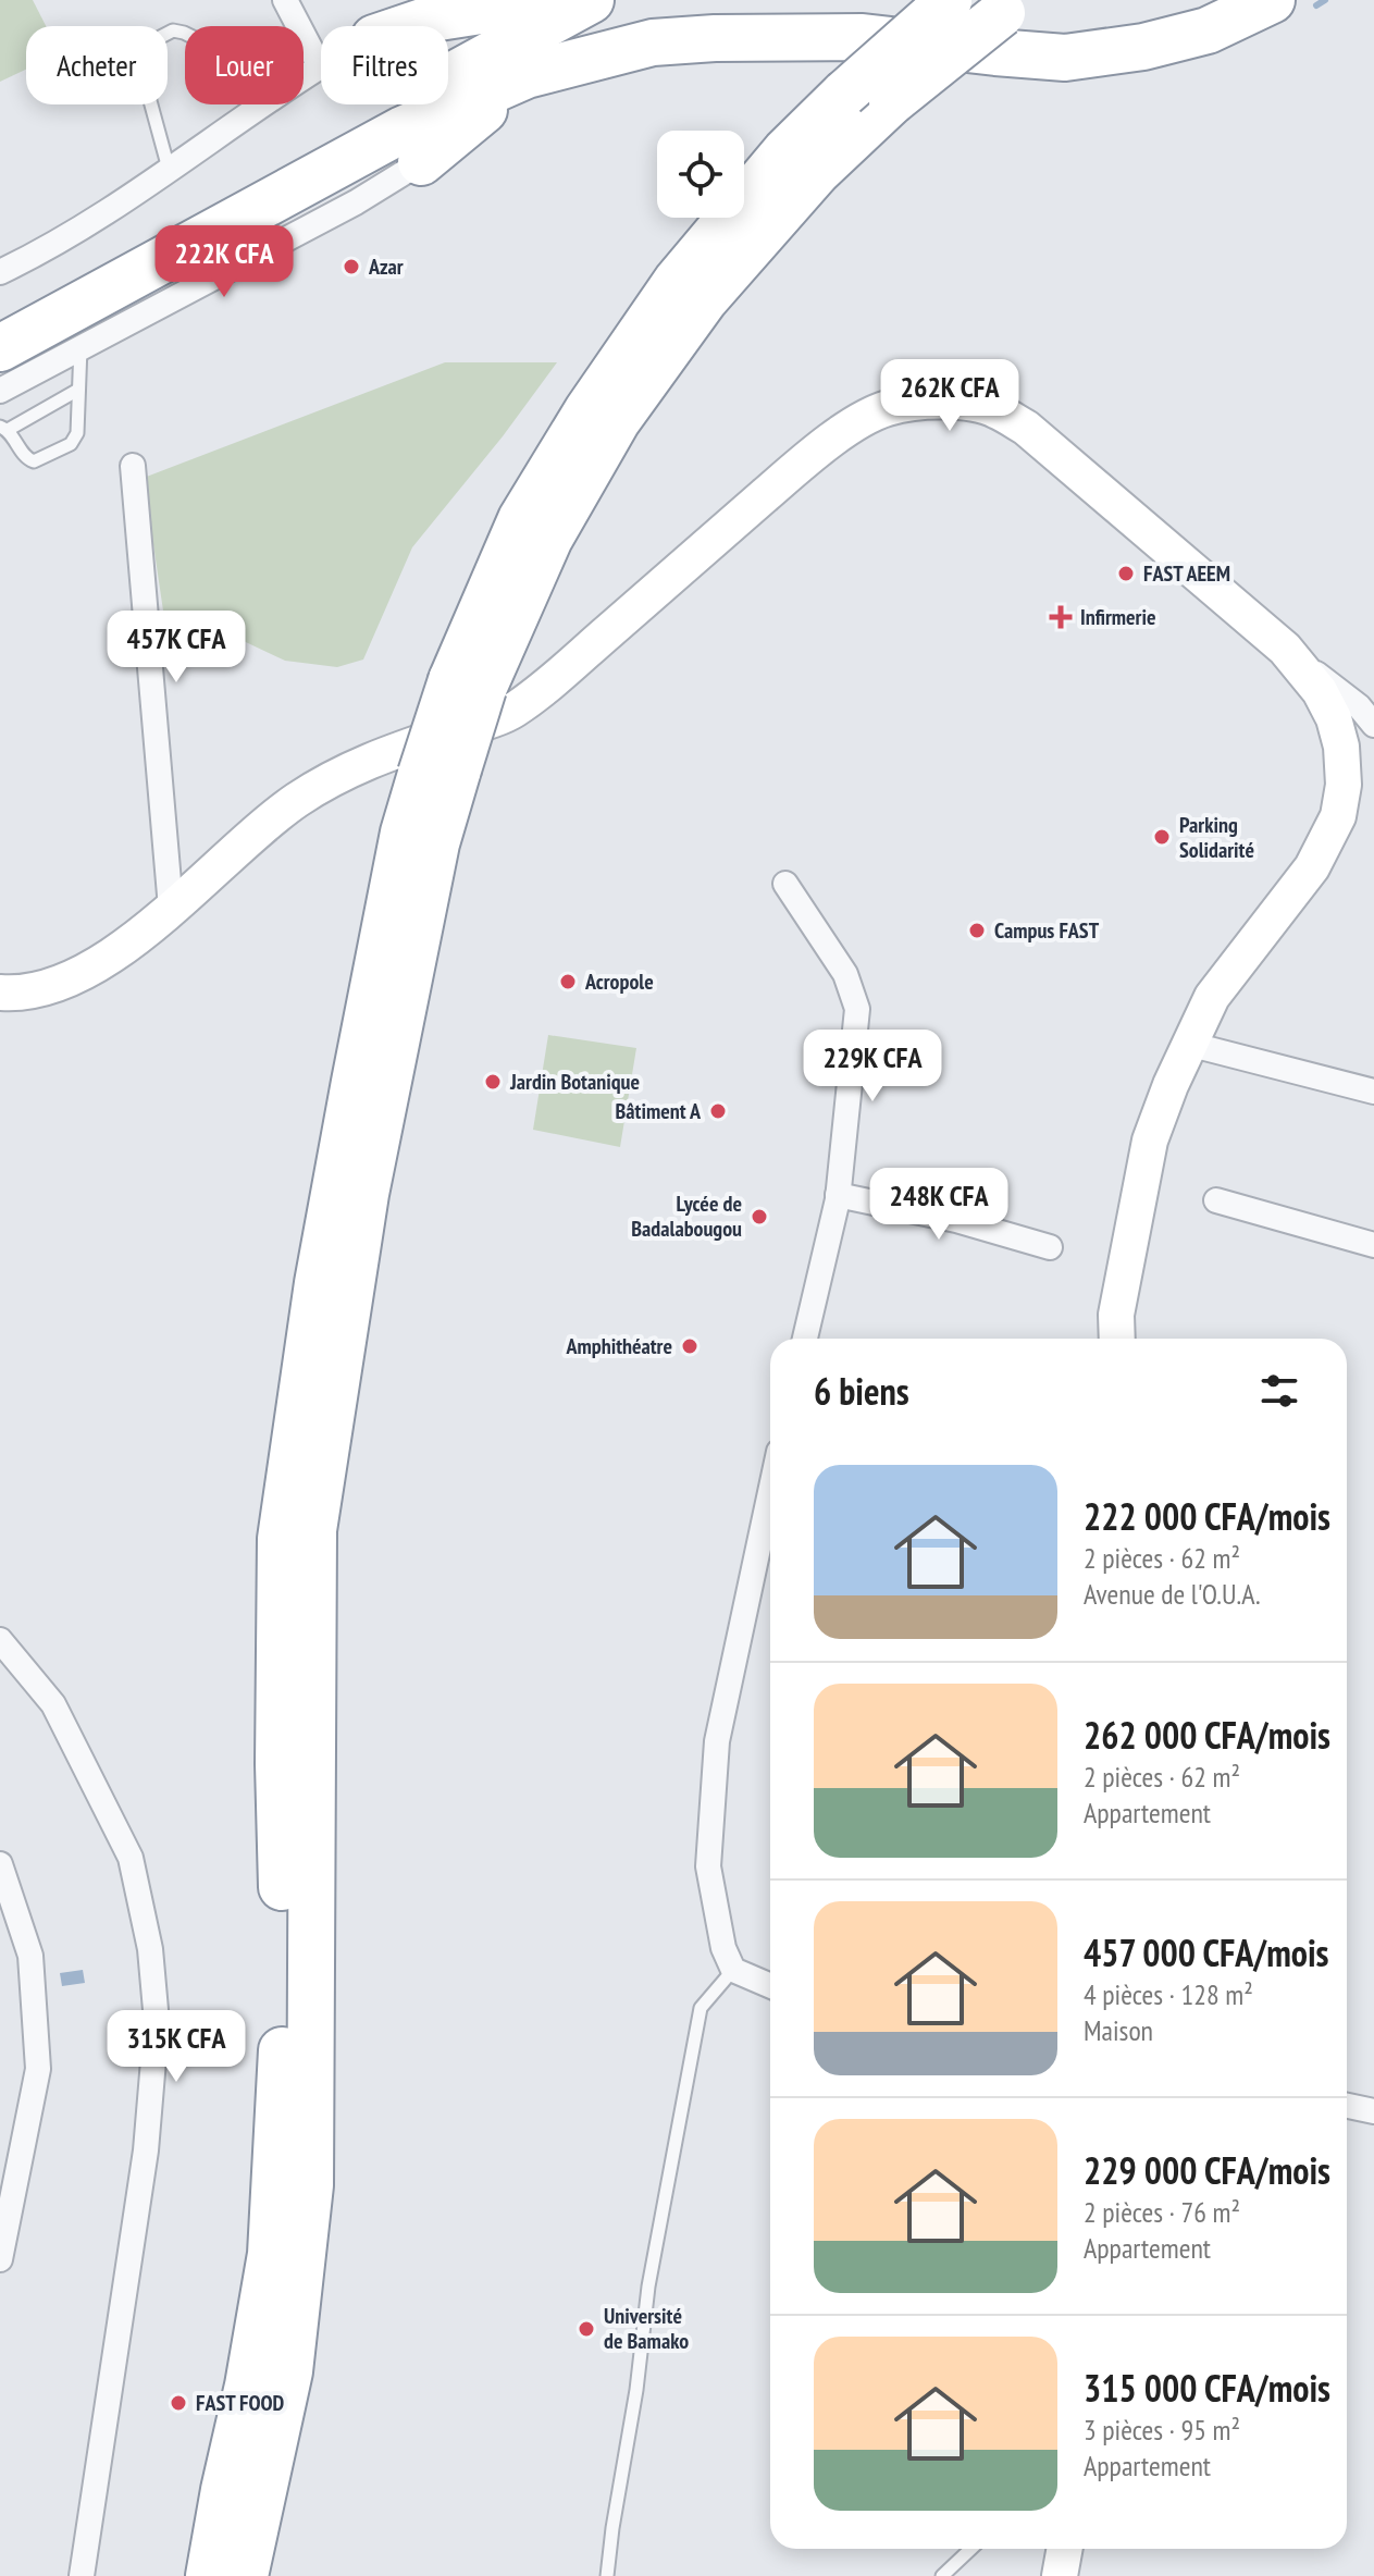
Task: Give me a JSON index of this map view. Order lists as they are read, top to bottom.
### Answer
{
  "places": {
    "other": [
      "Azar",
      "FAST AEEM",
      "Parking Solidarité",
      "Campus FAST",
      "Acropole",
      "Jardin Botanique",
      "Bâtiment A",
      "Lycée de Badalabougou",
      "Amphithéatre",
      "Université de Bamako",
      "FAST FOOD"
    ],
    "health": ["Infirmerie"]
  },
  "page": {
    "chip": ["Acheter", "Louer", "Filtres"],
    "price": [
      "222K CFA",
      "262K CFA",
      "457K CFA",
      "229K CFA",
      "248K CFA",
      "315K CFA"
    ],
    "heading": "6 biens",
    "list": [
      {
        "name": "222 000 CFA/mois",
        "note": "2 pièces · 62 m² · Avenue de l'O.U.A."
      },
      {
        "name": "262 000 CFA/mois",
        "note": "2 pièces · 62 m² · Appartement"
      },
      {
        "name": "457 000 CFA/mois",
        "note": "4 pièces · 128 m² · Maison"
      },
      {
        "name": "229 000 CFA/mois",
        "note": "2 pièces · 76 m² · Appartement"
      },
      {
        "name": "315 000 CFA/mois",
        "note": "3 pièces · 95 m² · Appartement"
      }
    ]
  }
}
